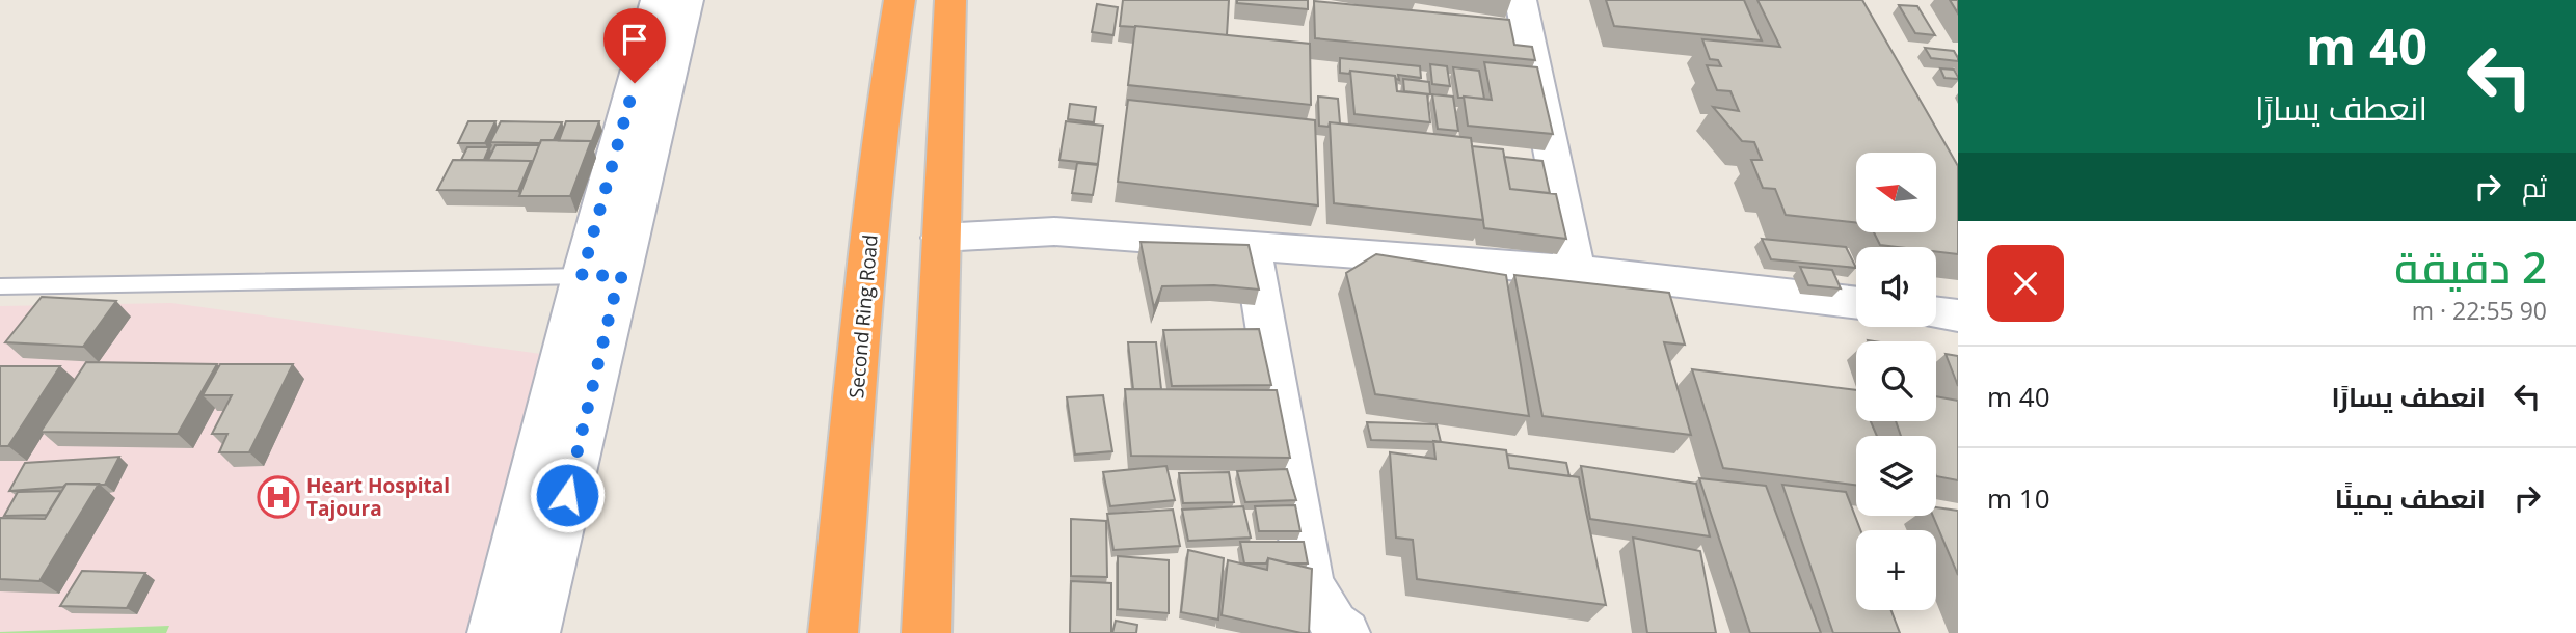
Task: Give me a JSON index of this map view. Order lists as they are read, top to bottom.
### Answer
{
  "streets": {
    "highway": ["Second Ring Road"]
  },
  "places": {
    "hospital": ["Heart Hospital Tajoura"]
  },
  "north": "left",
  "page": {
    "turn": ["40 m", "انعطف يسارًا"],
    "then": "ثم",
    "map_buttons": "+",
    "heading": ["2 دقيقة", "90 m · 22:55"],
    "list": [
      {
        "name": "انعطف يسارًا",
        "value": "40 m"
      },
      {
        "name": "انعطف يمينًا",
        "value": "10 m"
      }
    ]
  }
}
